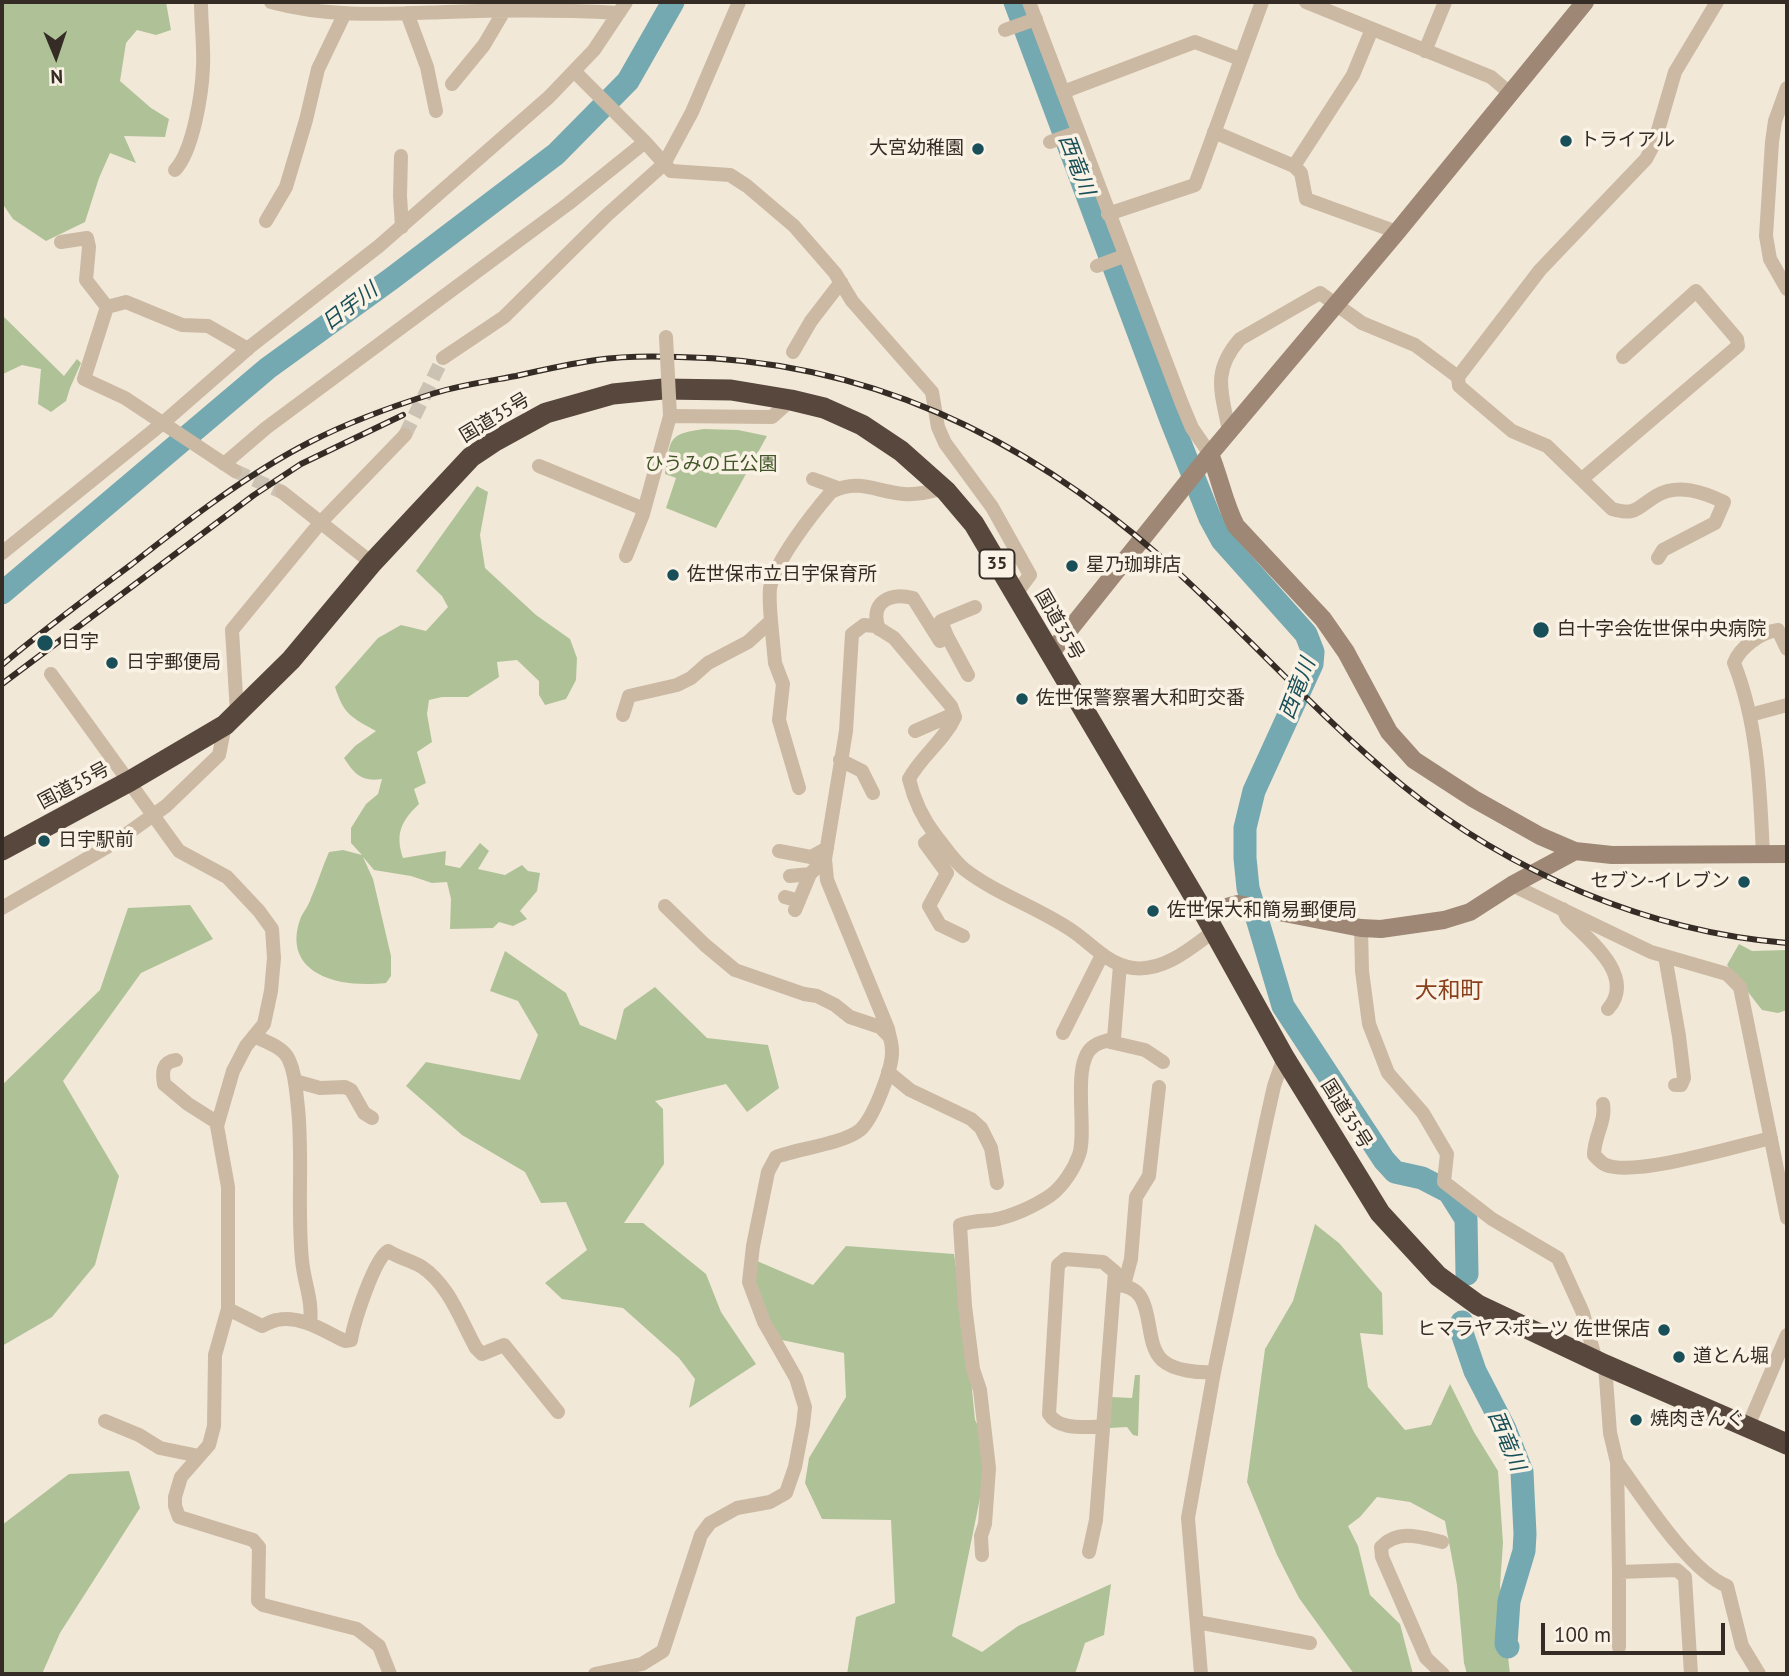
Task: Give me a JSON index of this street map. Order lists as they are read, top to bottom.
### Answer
{
  "streets": {
    "highway": ["国道35号", "35"]
  },
  "districts": ["大和町"],
  "water": ["西竜川", "日宇川"],
  "parks": ["ひうみの丘公園"],
  "places": [
    "トライアル",
    "大宮幼稚園",
    "星乃珈琲店",
    "佐世保市立日宇保育所",
    "白十字会佐世保中央病院",
    "日宇",
    "日宇郵便局",
    "佐世保警察署大和町交番",
    "日宇駅前",
    "セブン-イレブン",
    "佐世保大和簡易郵便局",
    "ヒマラヤスポーツ 佐世保店",
    "道とん堀",
    "焼肉きんぐ"
  ],
  "scale_bar": "100 m",
  "north": "bottom"
}
